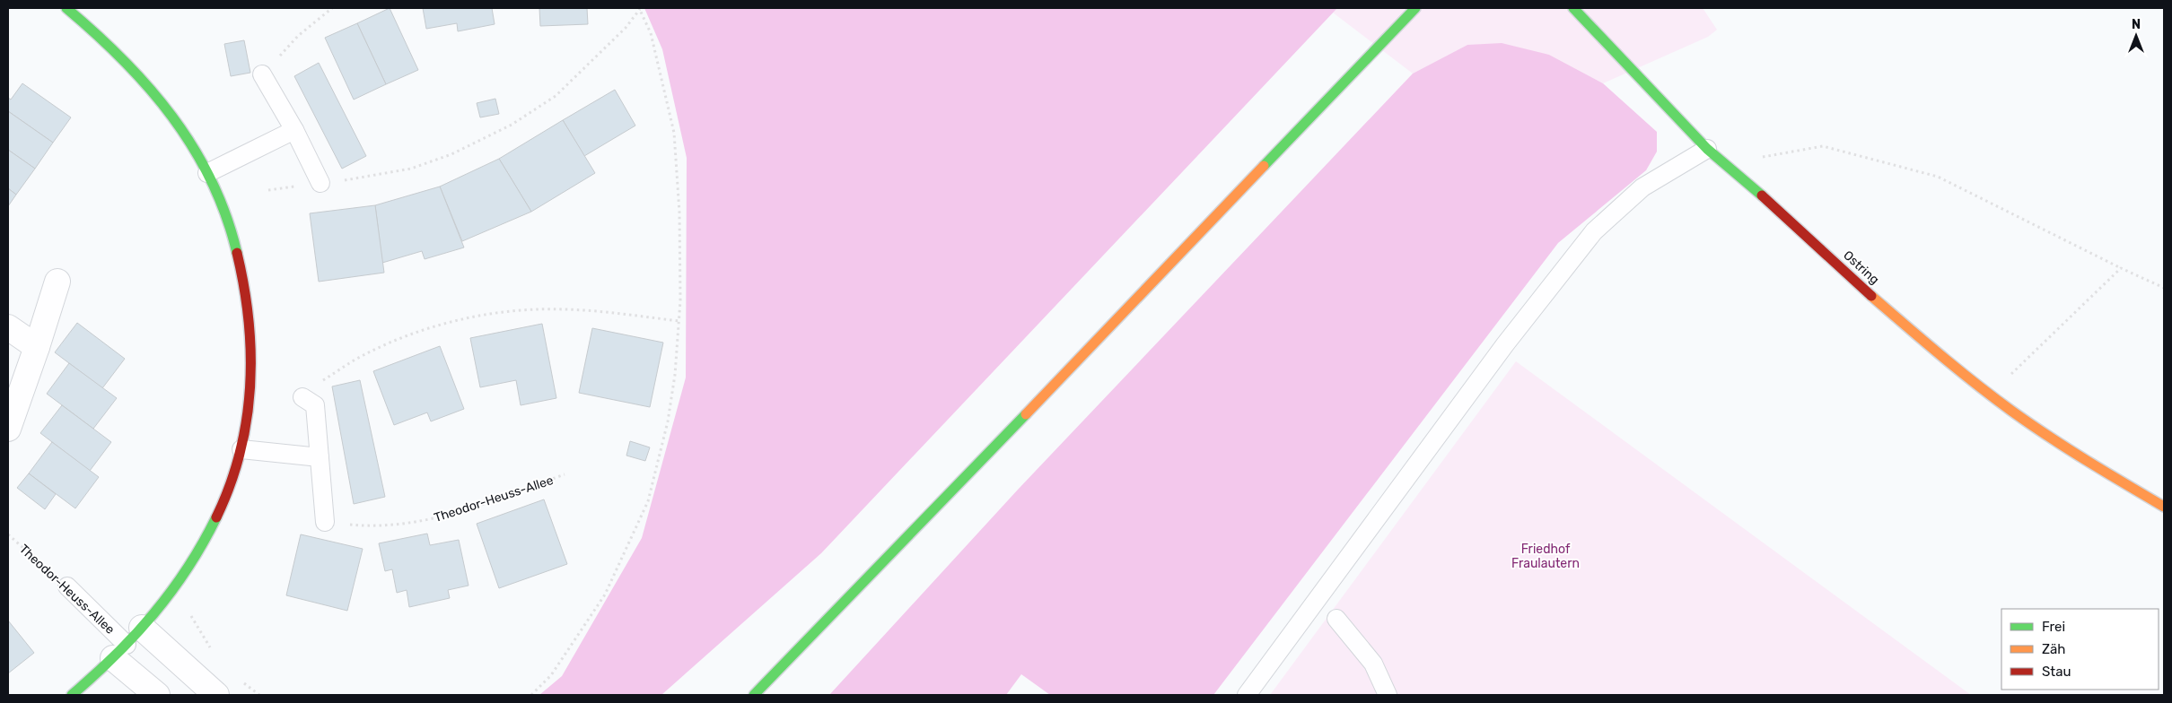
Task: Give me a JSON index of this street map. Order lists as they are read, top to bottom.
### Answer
{
  "streets": {
    "street": ["Ostring", "Theodor-Heuss-Allee"]
  },
  "parks": ["Friedhof Fraulautern"],
  "legend": ["Frei", "Zäh", "Stau"],
  "north": "top"
}
